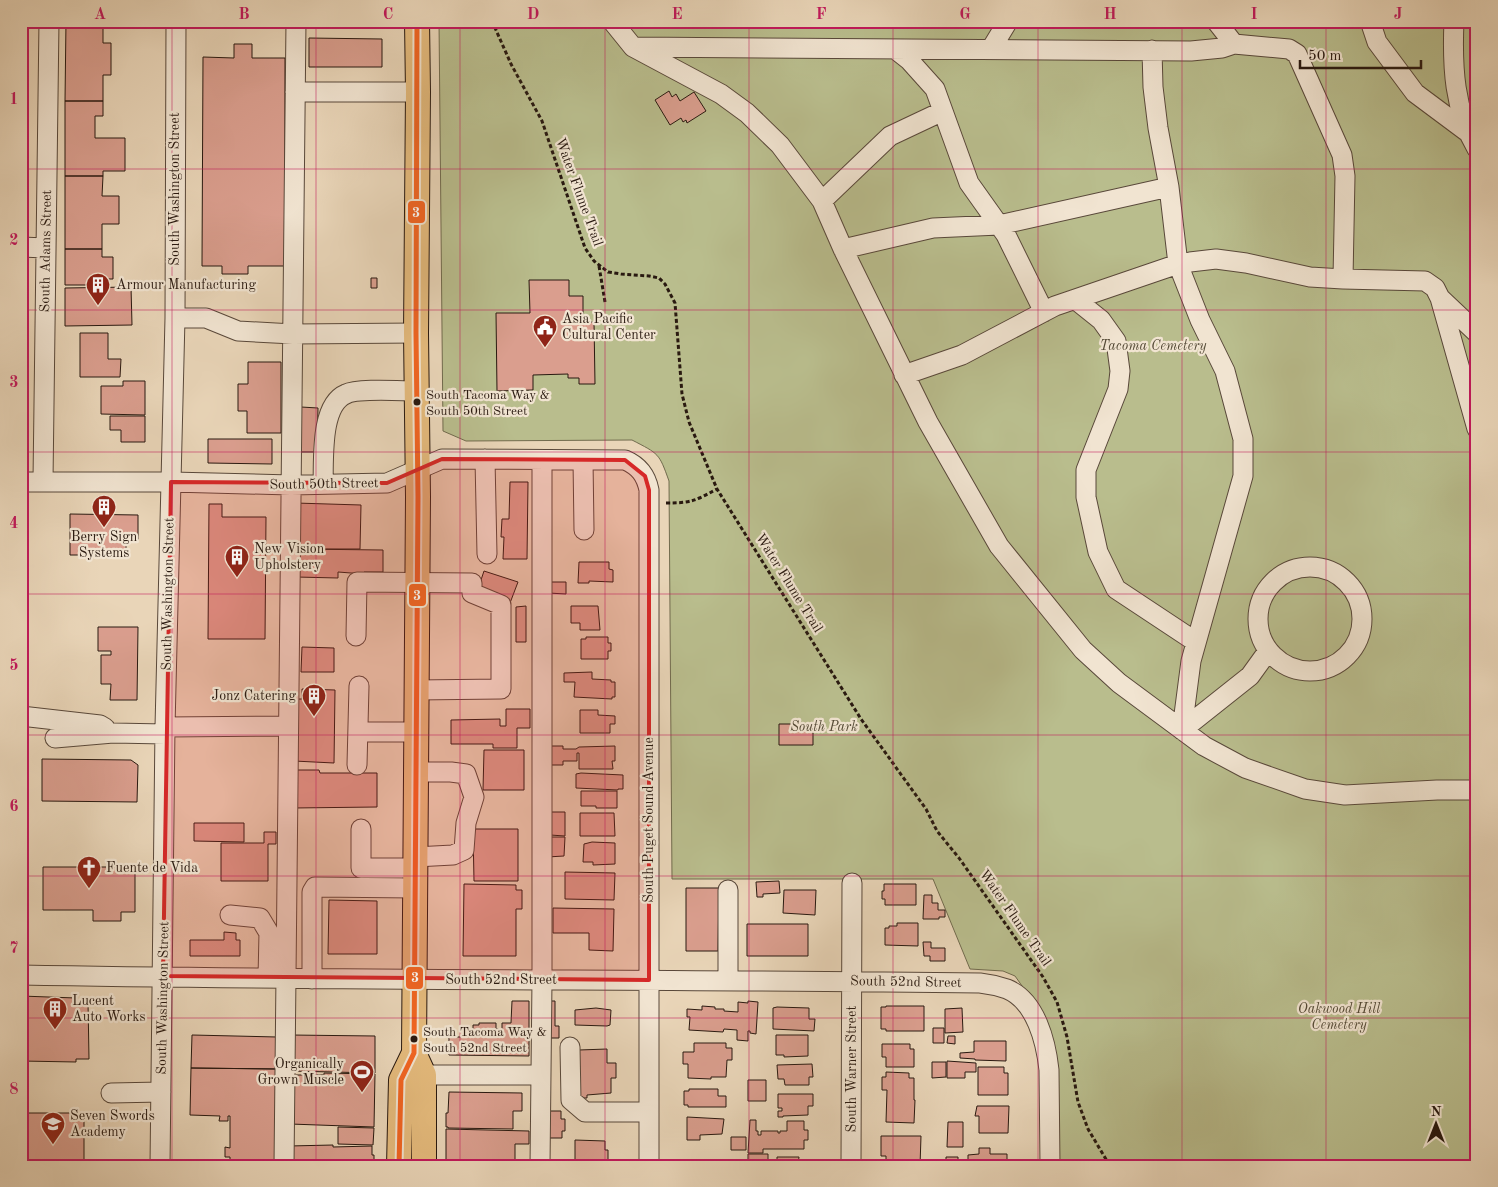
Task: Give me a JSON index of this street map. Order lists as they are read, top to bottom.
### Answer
{
  "streets": {
    "street": [
      "South Washington Street",
      "South Adams Street",
      "South 50th Street",
      "South Puget Sound Avenue",
      "South 52nd Street",
      "South Warner Street"
    ],
    "path": ["Water Flume Trail"]
  },
  "crossings": [
    ["South Washington Street", "South 50th Street"],
    ["South Washington Street", "South 52nd Street"],
    ["South Adams Street", "South 50th Street"],
    ["South 50th Street", "South Puget Sound Avenue"],
    ["South Puget Sound Avenue", "South 52nd Street"],
    ["South 52nd Street", "South Warner Street"]
  ],
  "parks": ["Tacoma Cemetery", "South Park", "Oakwood Hill Cemetery"],
  "places": {
    "building": [
      "Armour Manufacturing",
      "Berry Sign Systems",
      "New Vision Upholstery",
      "Jonz Catering",
      "Lucent Auto Works"
    ],
    "public building": ["Asia Pacific Cultural Center"],
    "other": ["South Tacoma Way & South 50th Street", "South Tacoma Way & South 52nd Street"],
    "church": ["Fuente de Vida"],
    "sports": ["Organically Grown Muscle"],
    "school or university": ["Seven Swords Academy"]
  },
  "lines": ["transit line 3"],
  "scale_bar": "50 m",
  "north": "top",
  "grid": {
    "columns": [
      "A",
      "B",
      "C",
      "D",
      "E",
      "F",
      "G",
      "H",
      "I",
      "J"
    ],
    "rows": [
      "1",
      "2",
      "3",
      "4",
      "5",
      "6",
      "7",
      "8"
    ]
  }
}
